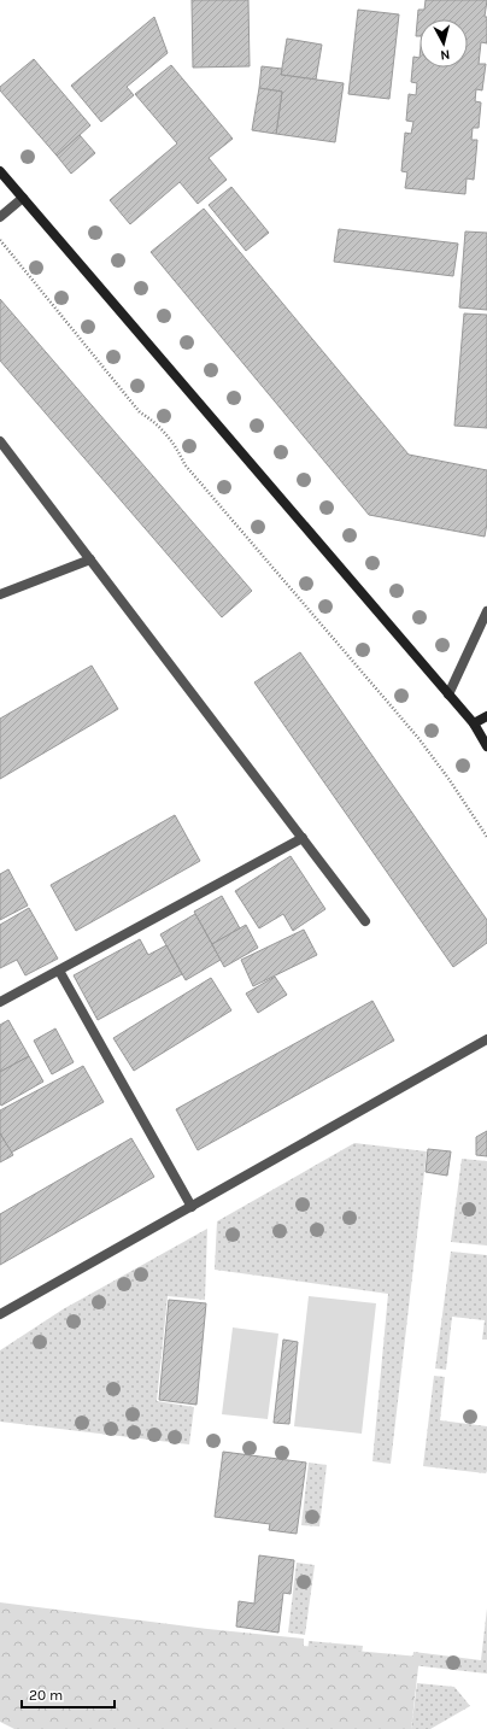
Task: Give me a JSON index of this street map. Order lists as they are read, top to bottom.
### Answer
{
  "scale_bar": "20 m",
  "north": "bottom"
}
